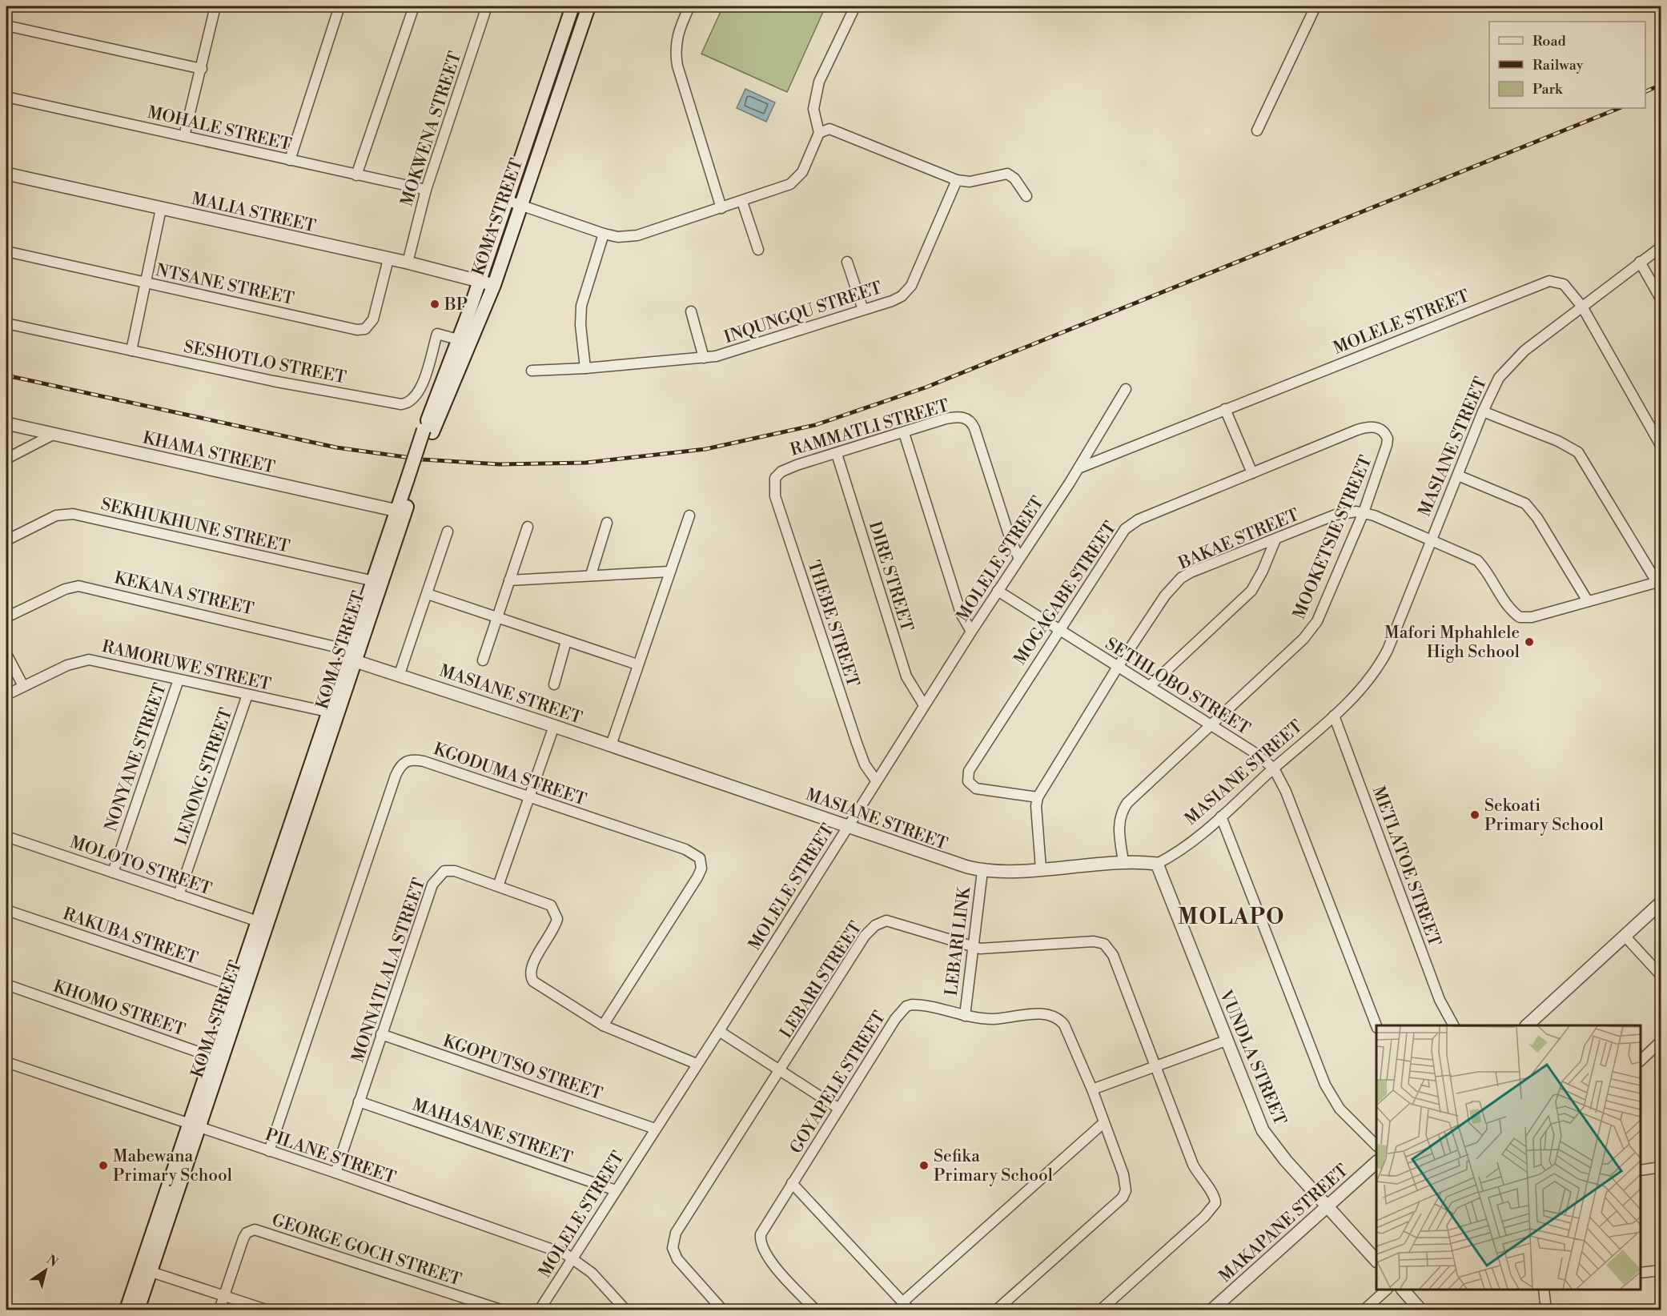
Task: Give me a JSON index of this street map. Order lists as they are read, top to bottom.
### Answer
{
  "streets": {
    "main road": ["KOMA STREET"],
    "street": [
      "MOHALE STREET",
      "MOKWENA STREET",
      "MALIA STREET",
      "NTSANE STREET",
      "INQUNGQU STREET",
      "MOLELE STREET",
      "SESHOTLO STREET",
      "RAMMATLI STREET",
      "MASIANE STREET",
      "KHAMA STREET",
      "SEKHUKHUNE STREET",
      "MOOKETSIE STREET",
      "BAKAE STREET",
      "DIRE STREET",
      "KEKANA STREET",
      "MOGAGABE STREET",
      "THEBE STREET",
      "RAMORUWE STREET",
      "SETHLOBO STREET",
      "NONYANE STREET",
      "KGODUMA STREET",
      "LENONG STREET",
      "MOLOTO STREET",
      "METLATOE STREET",
      "RAKUBA STREET",
      "LEBARI LINK",
      "MONNATLALA STREET",
      "LEBARI STREET",
      "KHOMO STREET",
      "VUNDLA STREET",
      "KGOPUTSO STREET",
      "GOYAPELE STREET",
      "MAHASANE STREET",
      "PILANE STREET",
      "MAKAPANE STREET",
      "GEORGE GOCH STREET"
    ]
  },
  "crossings": [
    ["MOHALE STREET", "MOKWENA STREET"],
    ["MOKWENA STREET", "MALIA STREET"],
    ["MALIA STREET", "KOMA STREET"],
    ["MALIA STREET", "NTSANE STREET"],
    ["KOMA STREET", "SESHOTLO STREET"],
    ["KOMA STREET", "MASIANE STREET"],
    ["KOMA STREET", "KHAMA STREET"],
    ["KOMA STREET", "SEKHUKHUNE STREET"],
    ["KOMA STREET", "KEKANA STREET"],
    ["KOMA STREET", "RAMORUWE STREET"],
    ["KOMA STREET", "MOLOTO STREET"],
    ["KOMA STREET", "RAKUBA STREET"],
    ["KOMA STREET", "KHOMO STREET"],
    ["KOMA STREET", "PILANE STREET"],
    ["MOLELE STREET", "RAMMATLI STREET"],
    ["MOLELE STREET", "MASIANE STREET"],
    ["MOLELE STREET", "DIRE STREET"],
    ["MOLELE STREET", "THEBE STREET"],
    ["MOLELE STREET", "SETHLOBO STREET"],
    ["MOLELE STREET", "MONNATLALA STREET"],
    ["MOLELE STREET", "KGOPUTSO STREET"],
    ["MOLELE STREET", "MAHASANE STREET"],
    ["MOLELE STREET", "PILANE STREET"],
    ["RAMMATLI STREET", "DIRE STREET"],
    ["RAMMATLI STREET", "THEBE STREET"],
    ["MASIANE STREET", "MOOKETSIE STREET"],
    ["MASIANE STREET", "BAKAE STREET"],
    ["MASIANE STREET", "KEKANA STREET"],
    ["MASIANE STREET", "SETHLOBO STREET"],
    ["MASIANE STREET", "METLATOE STREET"],
    ["MASIANE STREET", "LEBARI LINK"],
    ["MASIANE STREET", "VUNDLA STREET"],
    ["MOOKETSIE STREET", "BAKAE STREET"],
    ["MOOKETSIE STREET", "MOGAGABE STREET"],
    ["MOOKETSIE STREET", "SETHLOBO STREET"],
    ["BAKAE STREET", "MOGAGABE STREET"],
    ["BAKAE STREET", "SETHLOBO STREET"],
    ["MOGAGABE STREET", "SETHLOBO STREET"],
    ["RAMORUWE STREET", "NONYANE STREET"],
    ["RAMORUWE STREET", "LENONG STREET"],
    ["NONYANE STREET", "MOLOTO STREET"],
    ["KGODUMA STREET", "MONNATLALA STREET"],
    ["KGODUMA STREET", "PILANE STREET"],
    ["LENONG STREET", "MOLOTO STREET"],
    ["LEBARI LINK", "LEBARI STREET"],
    ["LEBARI LINK", "GOYAPELE STREET"],
    ["MONNATLALA STREET", "KGOPUTSO STREET"],
    ["MONNATLALA STREET", "MAHASANE STREET"],
    ["MONNATLALA STREET", "PILANE STREET"],
    ["VUNDLA STREET", "MAKAPANE STREET"]
  ],
  "districts": ["MOLAPO"],
  "places": [
    "BP",
    "Mafori Mphahlele High School",
    "Sekoati Primary School",
    "Mabewana Primary School",
    "Sefika Primary School"
  ],
  "legend": ["Road", "Railway", "Park"],
  "north": "top right"
}
